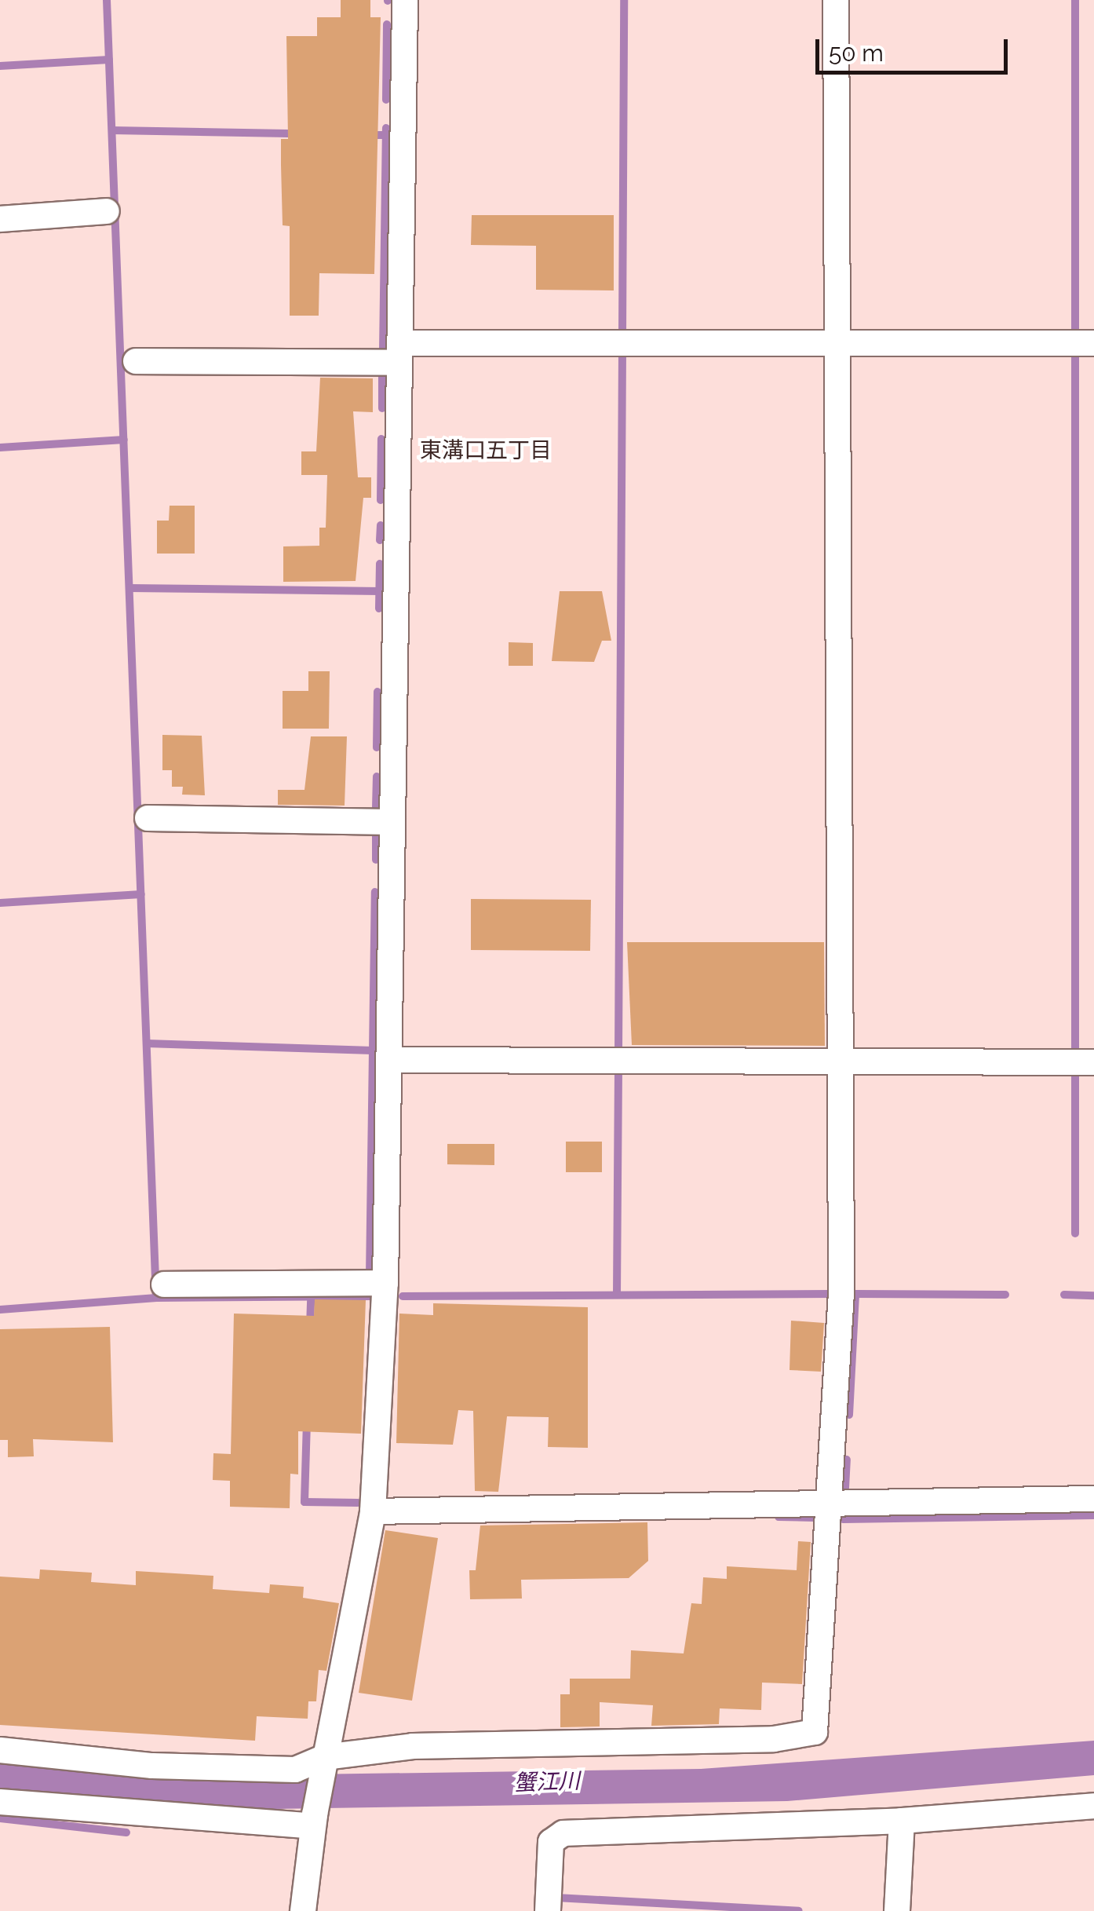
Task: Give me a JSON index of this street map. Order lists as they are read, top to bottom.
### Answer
{
  "districts": ["東溝口五丁目"],
  "water": ["蟹江川"],
  "scale_bar": "50 m"
}
